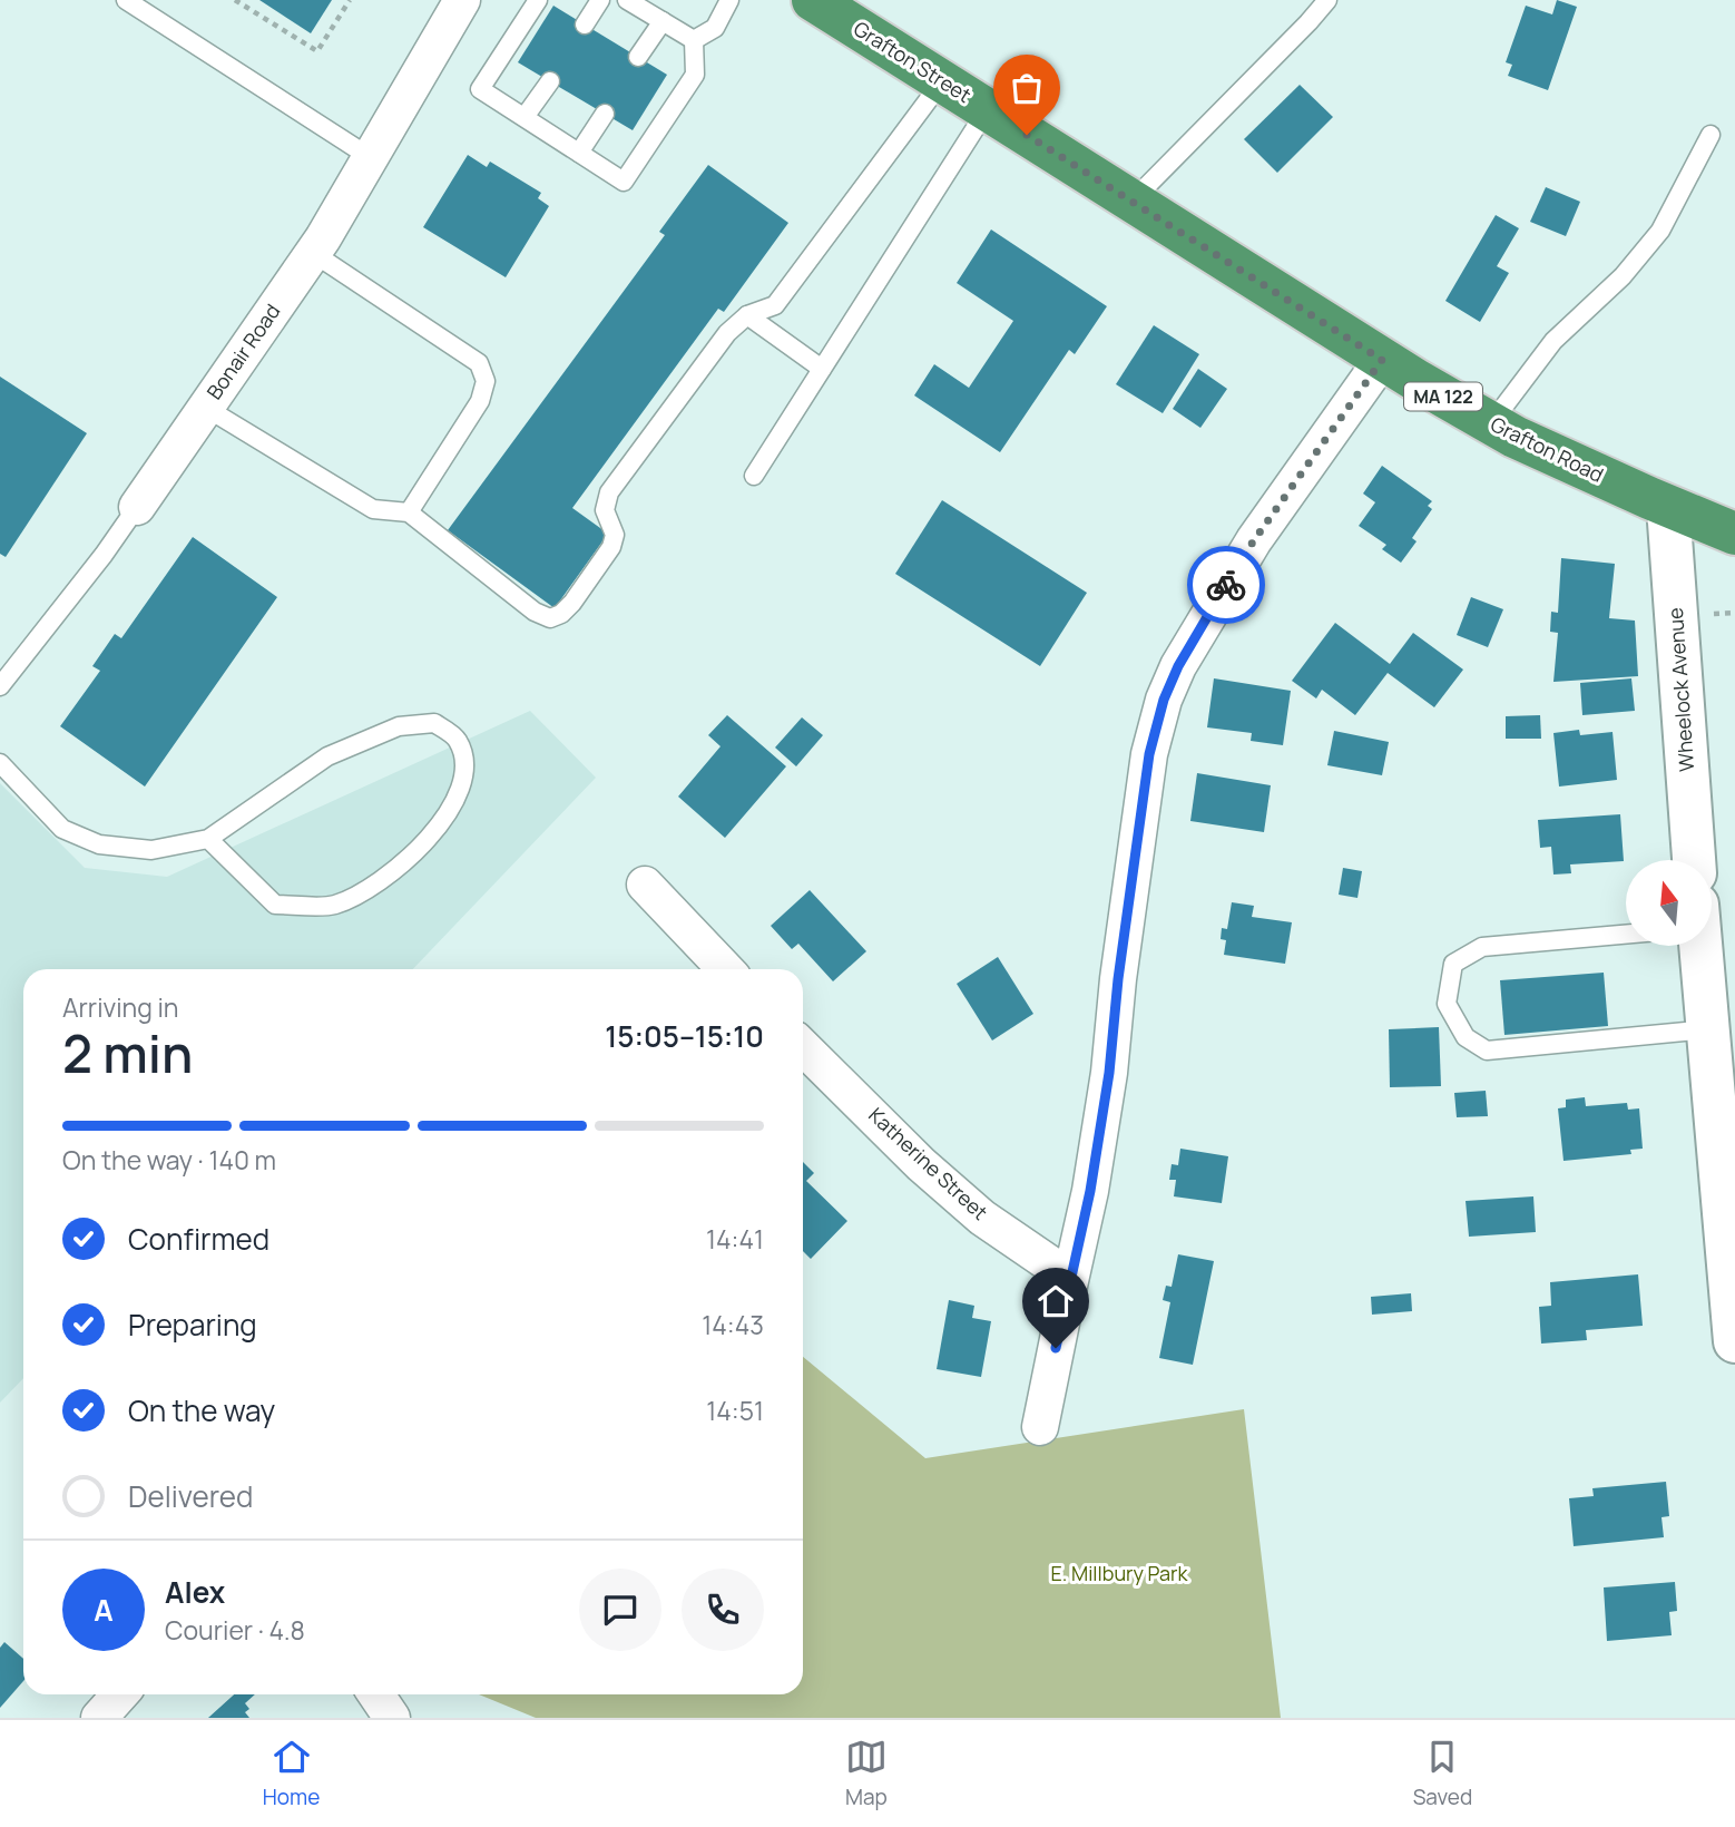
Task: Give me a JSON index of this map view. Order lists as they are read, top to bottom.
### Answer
{
  "streets": {
    "highway": ["Grafton Street", "MA 122", "Grafton Road"],
    "street": ["Bonair Road", "Wheelock Avenue", "Katherine Street"]
  },
  "crossings": [
    ["Grafton Street", "Grafton Road"],
    ["Grafton Road", "Wheelock Avenue"]
  ],
  "parks": ["E. Millbury Park"],
  "north": "top",
  "page": {
    "heading": ["2 min", "Arriving in", "15:05–15:10"],
    "panel": ["Alex", "Courier · 4.8"],
    "bar": "On the way · 140 m",
    "list": [
      ["Confirmed", "14:41"],
      ["Preparing", "14:43"],
      ["On the way", "14:51"],
      "Delivered"
    ],
    "round": "A",
    "tabs": ["Home", "Map", "Saved"]
  }
}
